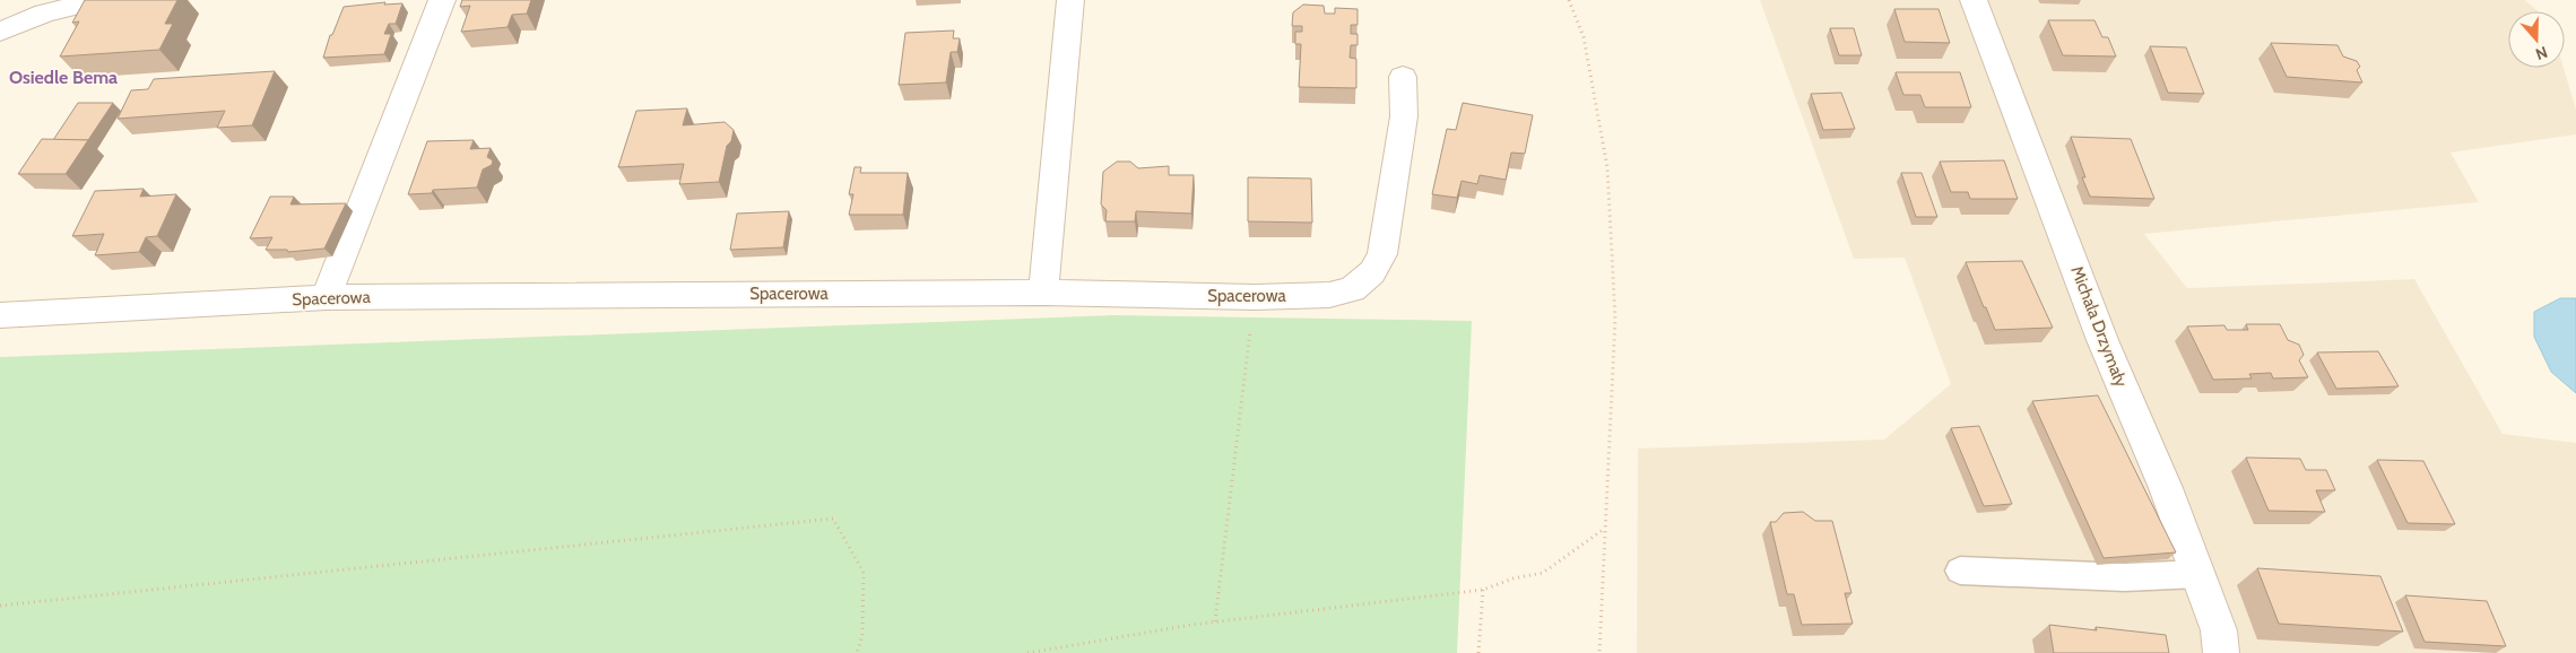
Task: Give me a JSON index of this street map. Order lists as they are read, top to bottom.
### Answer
{
  "streets": {
    "street": ["Spacerowa", "Michała Drzymały"]
  },
  "districts": ["Osiedle Bema"],
  "north": "bottom"
}
